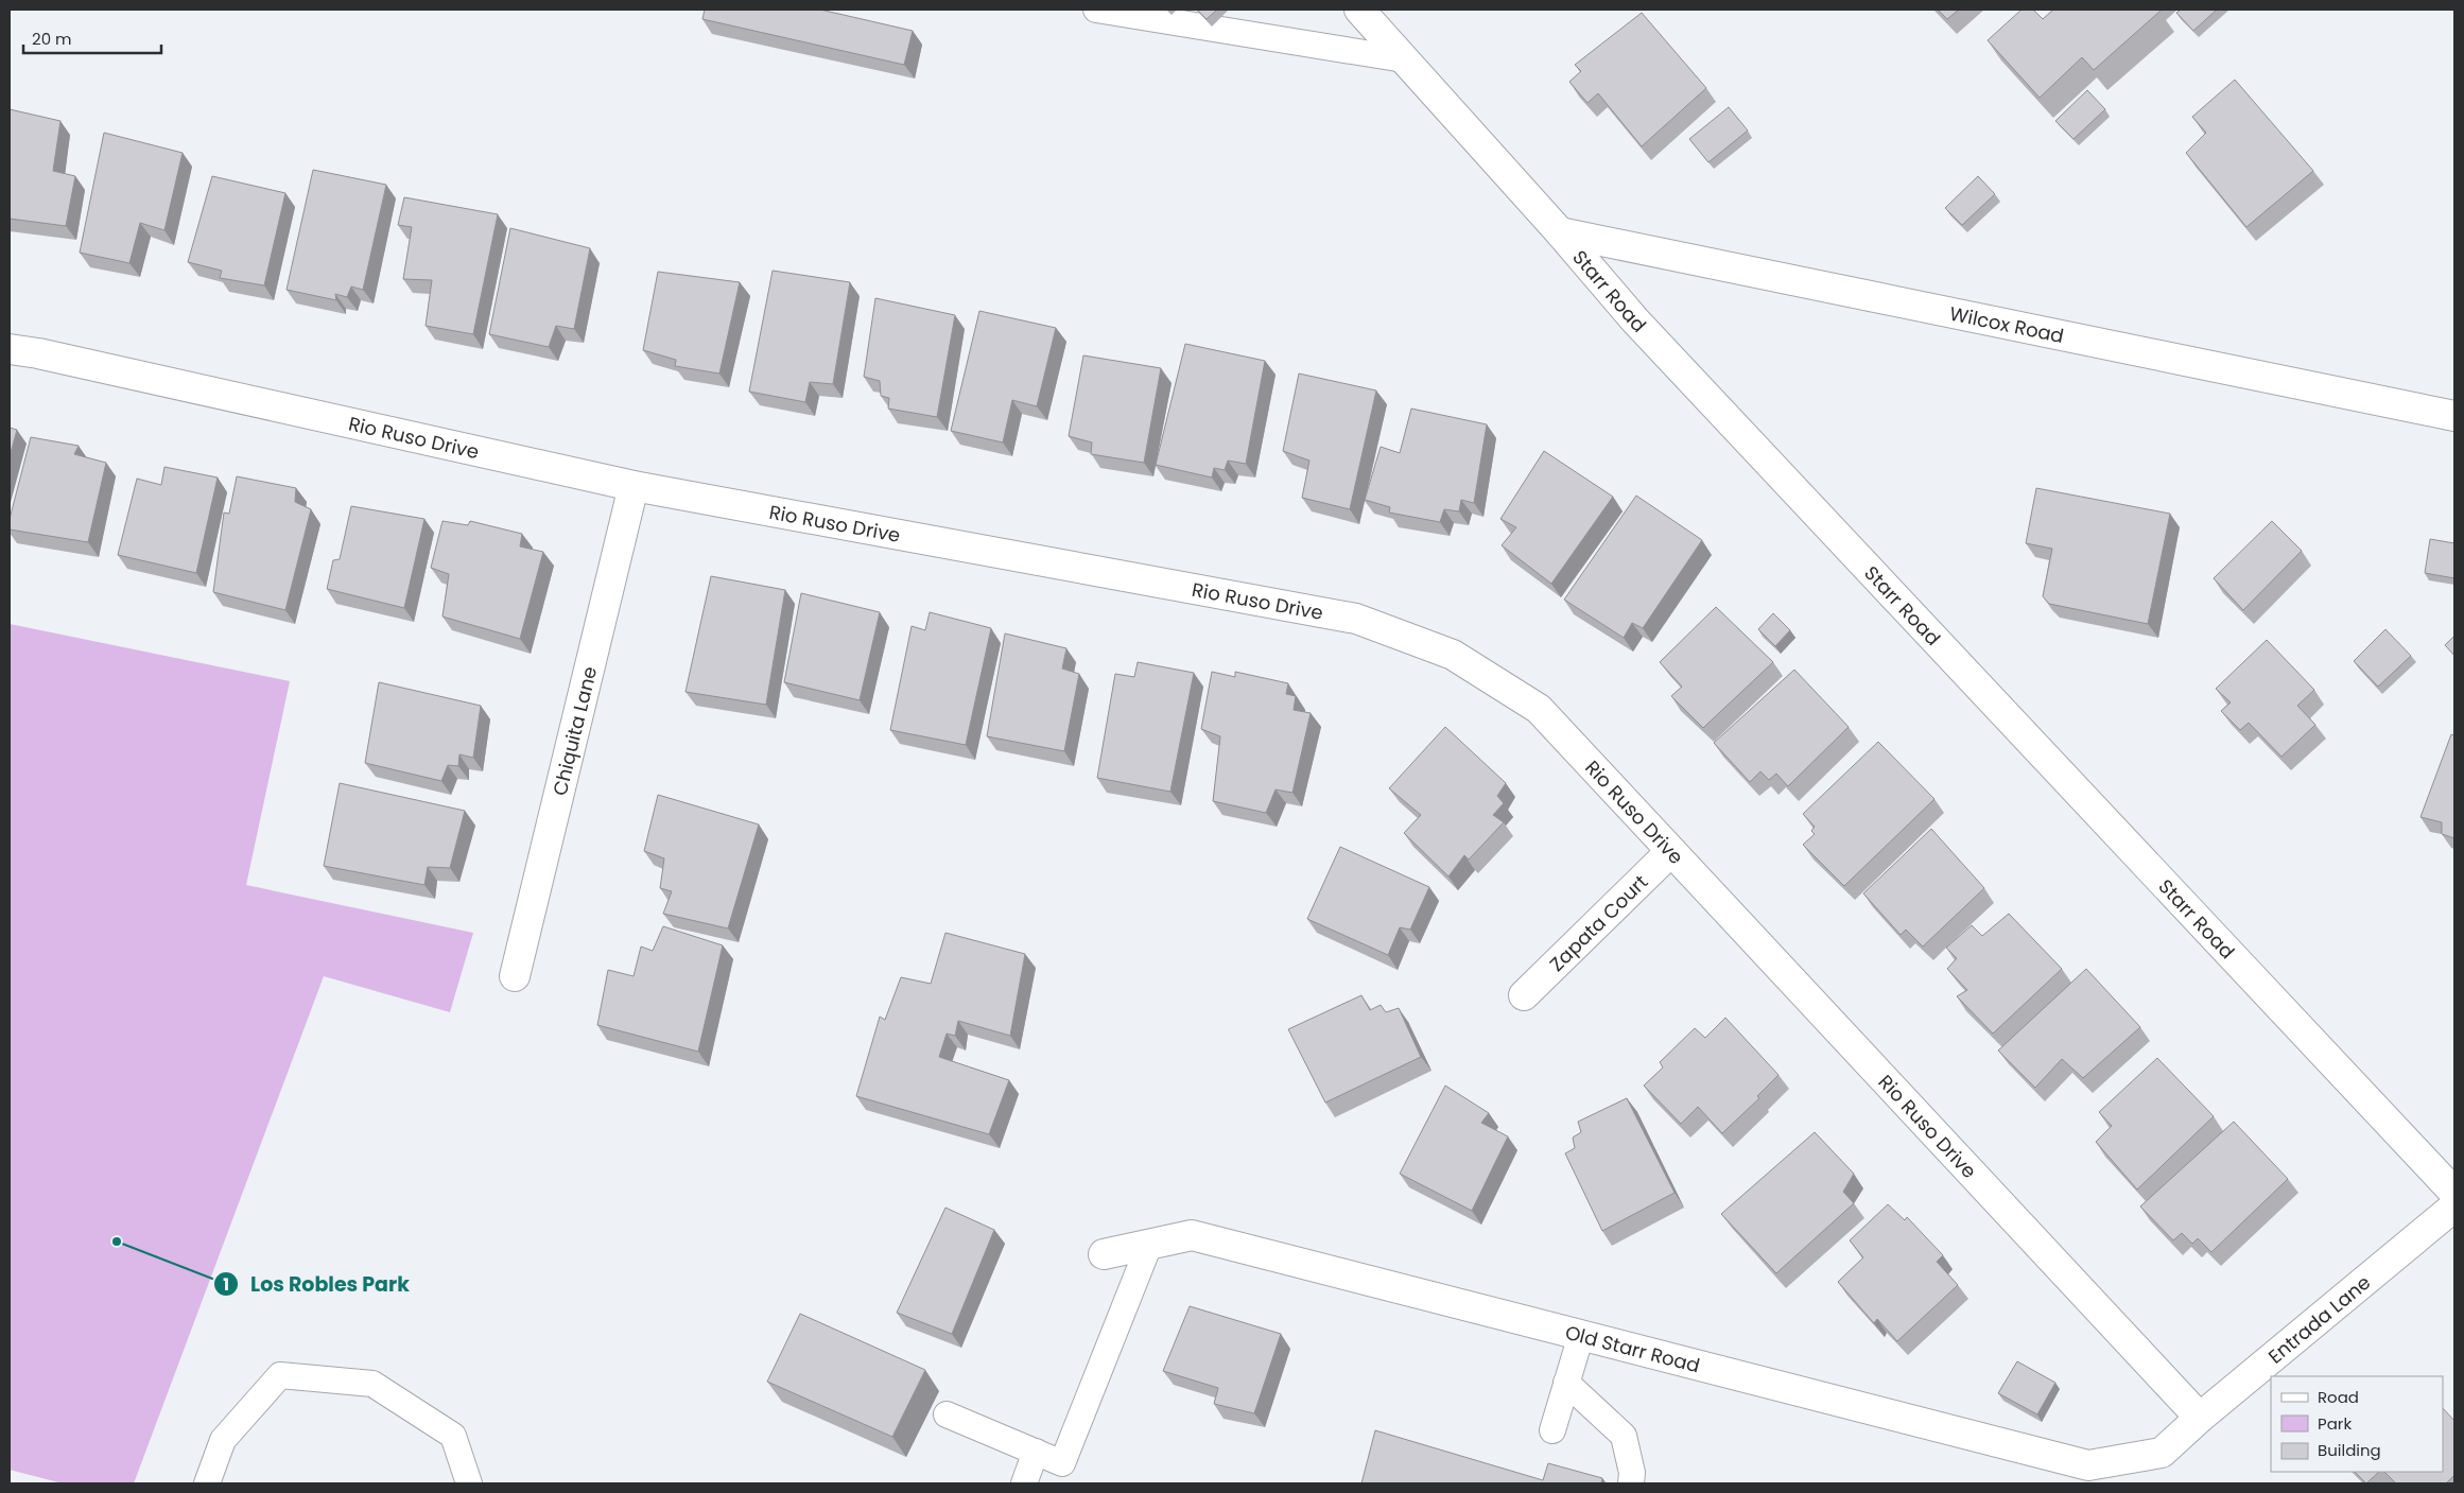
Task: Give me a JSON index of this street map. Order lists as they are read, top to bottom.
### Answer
{
  "streets": {
    "street": [
      "Starr Road",
      "Wilcox Road",
      "Rio Ruso Drive",
      "Chiquita Lane",
      "Zapata Court",
      "Entrada Lane",
      "Old Starr Road"
    ]
  },
  "crossings": [
    ["Starr Road", "Wilcox Road"],
    ["Rio Ruso Drive", "Chiquita Lane"],
    ["Rio Ruso Drive", "Zapata Court"],
    ["Rio Ruso Drive", "Entrada Lane"],
    ["Entrada Lane", "Old Starr Road"]
  ],
  "places": ["Los Robles Park"],
  "legend": ["Road", "Park", "Building"],
  "scale_bar": "20 m"
}
